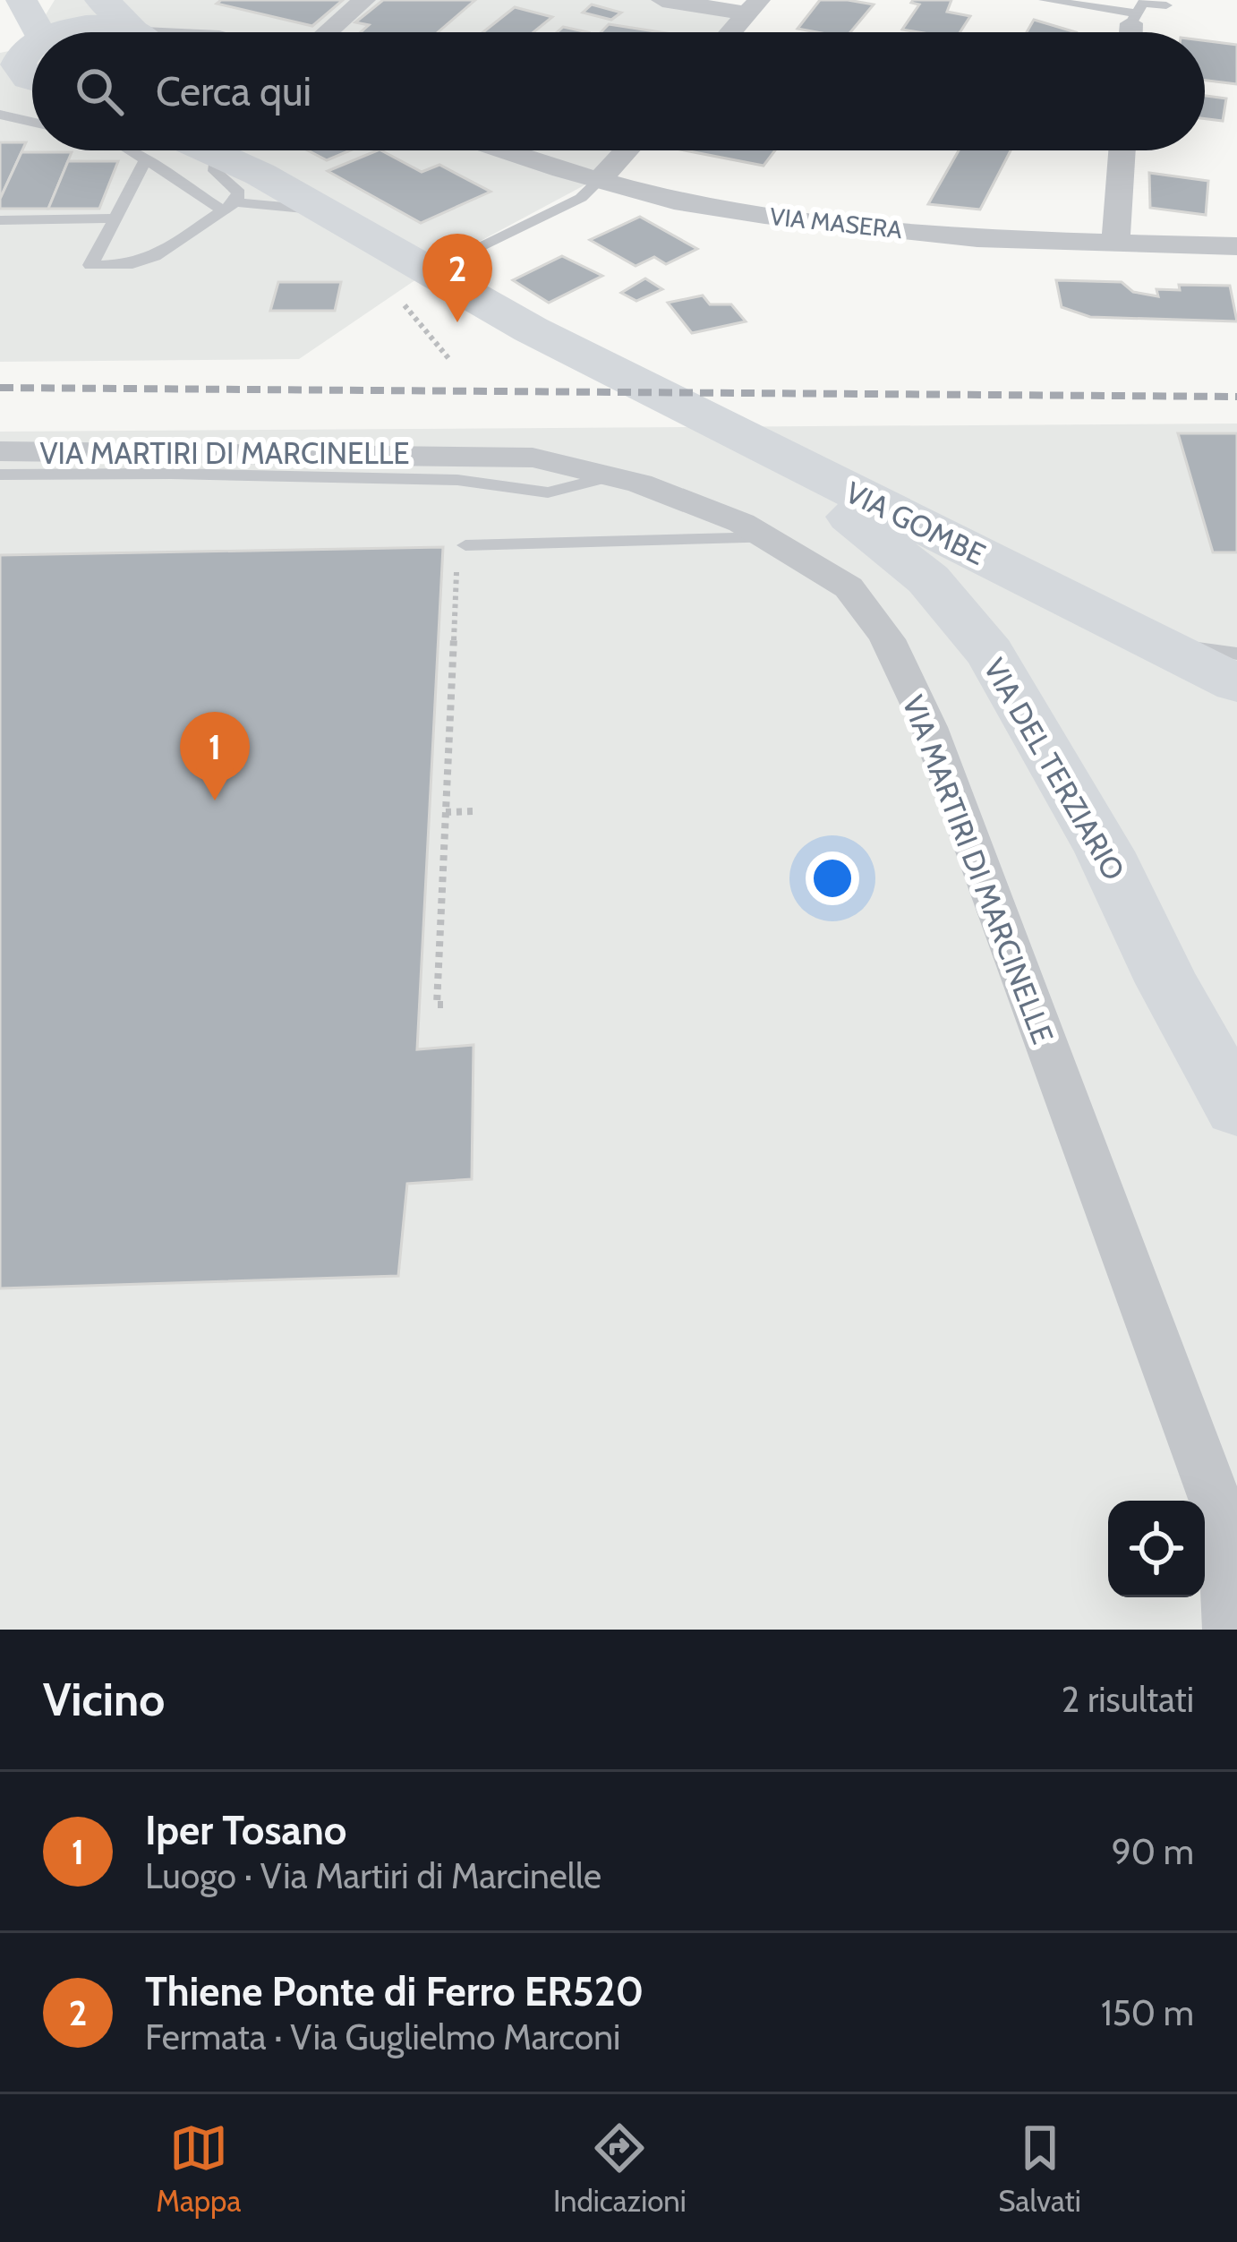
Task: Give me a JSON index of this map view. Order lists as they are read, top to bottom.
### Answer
{
  "streets": {
    "main road": ["VIA GOMBE", "VIA DEL TERZIARIO"],
    "street": ["VIA MASERA", "VIA MARTIRI DI MARCINELLE"]
  },
  "crossings": [
    ["VIA GOMBE", "VIA DEL TERZIARIO"]
  ],
  "page": {
    "search": "Cerca qui",
    "pins": ["2", "1"],
    "heading": ["Vicino", "2 risultati"],
    "list": [
      {
        "mark": "1",
        "name": "Iper Tosano",
        "note": "Luogo · Via Martiri di Marcinelle",
        "value": "90 m"
      },
      {
        "mark": "2",
        "name": "Thiene Ponte di Ferro ER520",
        "note": "Fermata · Via Guglielmo Marconi",
        "value": "150 m"
      }
    ],
    "nav": ["Mappa", "Indicazioni", "Salvati"]
  }
}
